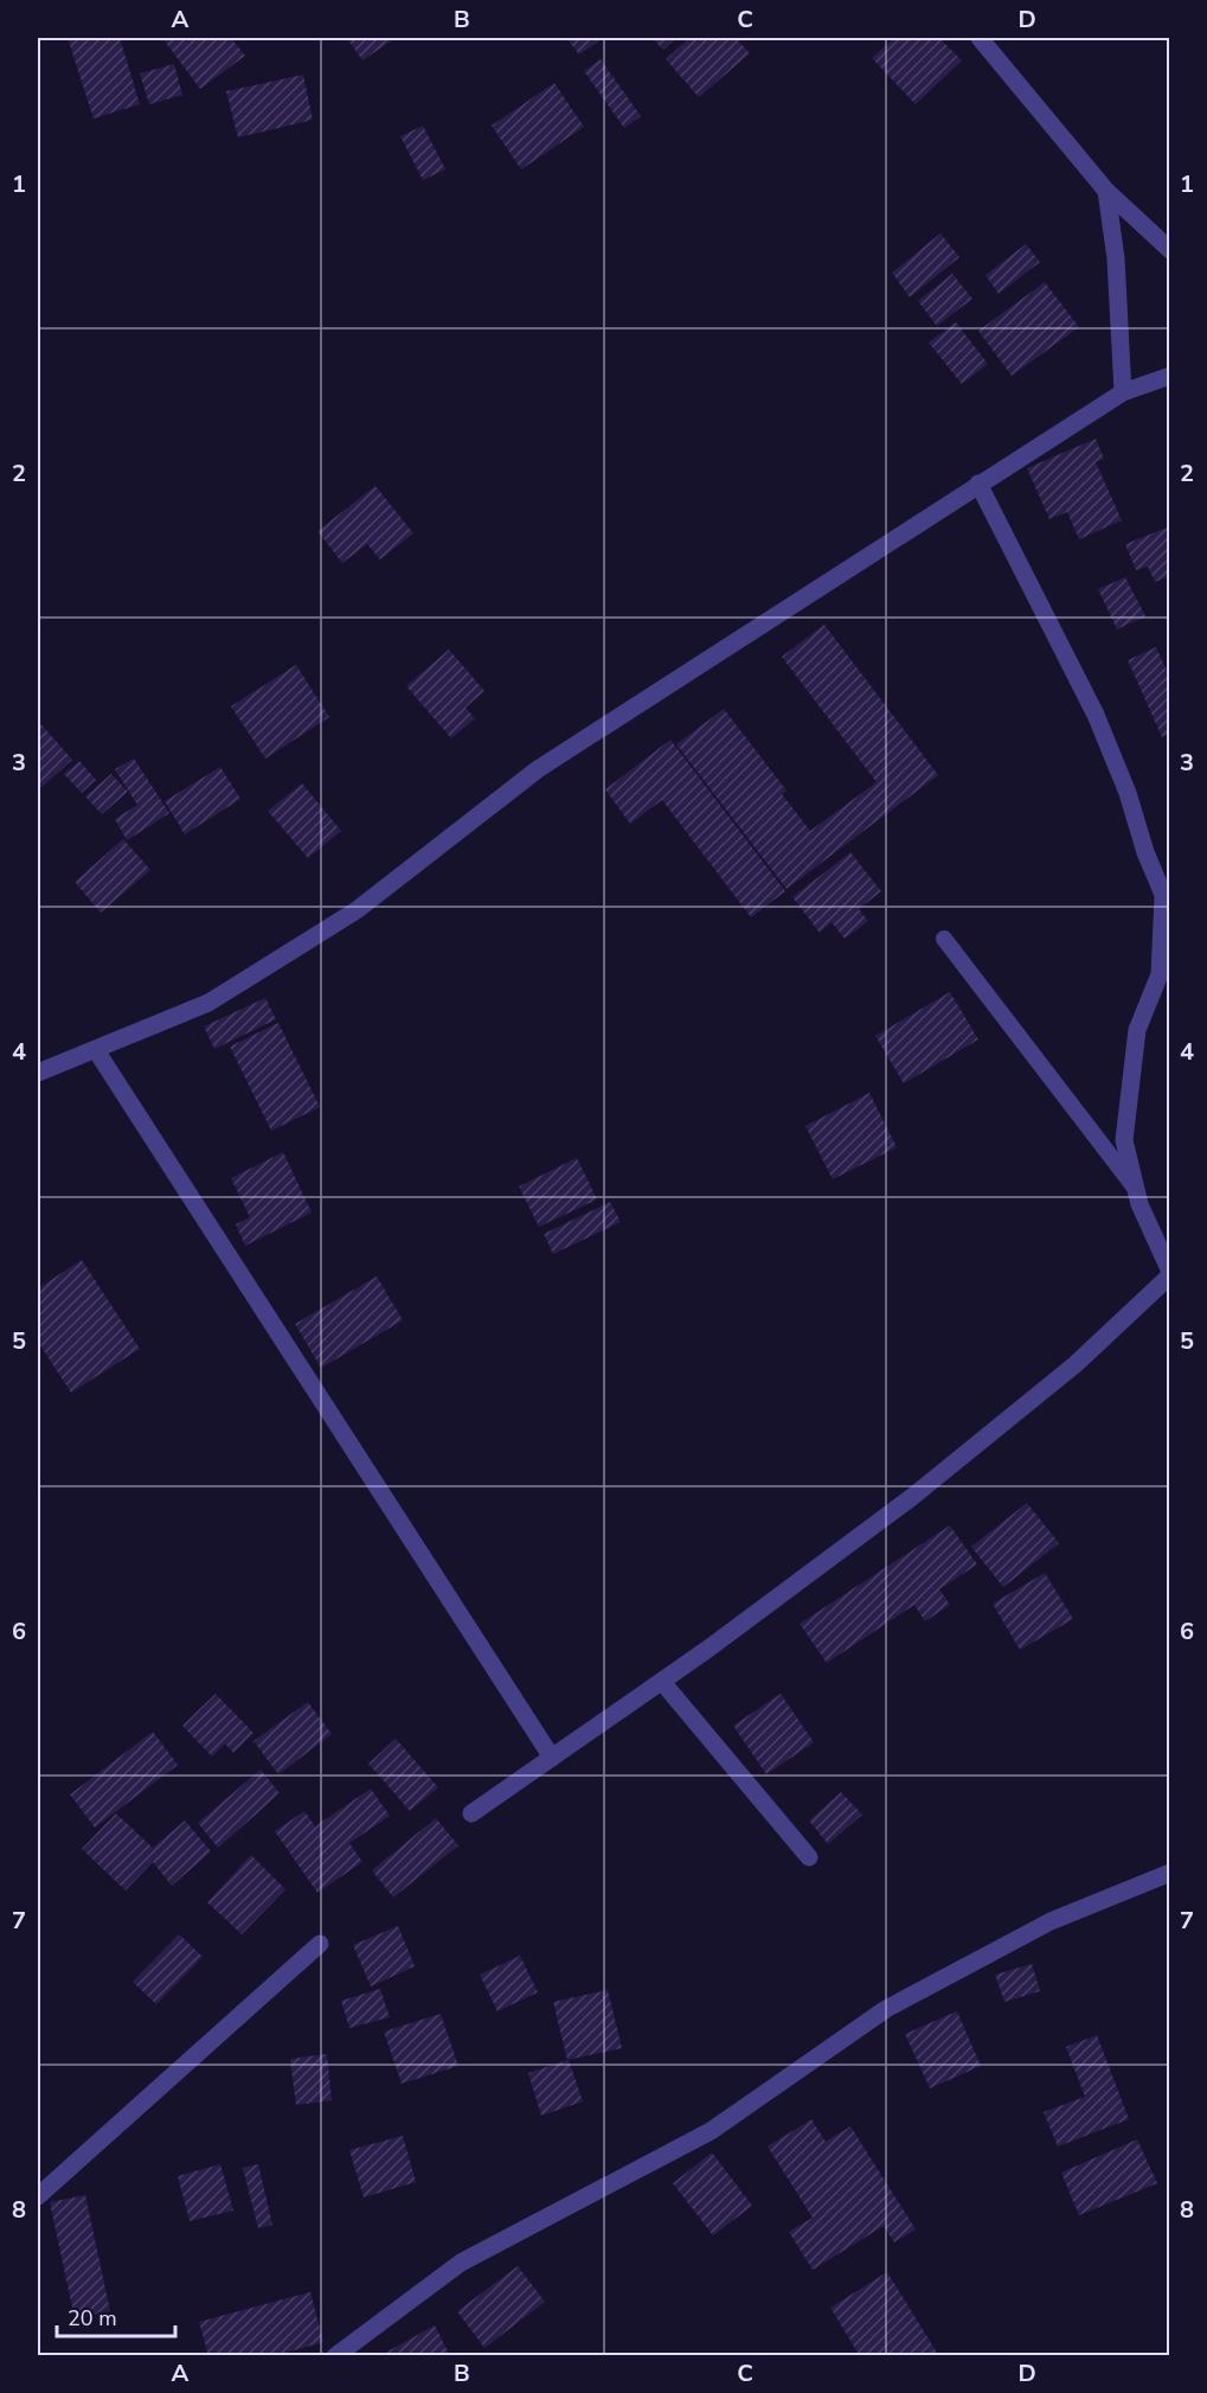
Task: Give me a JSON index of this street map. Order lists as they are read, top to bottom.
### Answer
{
  "scale_bar": "20 m",
  "grid": {
    "columns": [
      "A",
      "B",
      "C",
      "D"
    ],
    "rows": [
      "1",
      "2",
      "3",
      "4",
      "5",
      "6",
      "7",
      "8"
    ]
  }
}
